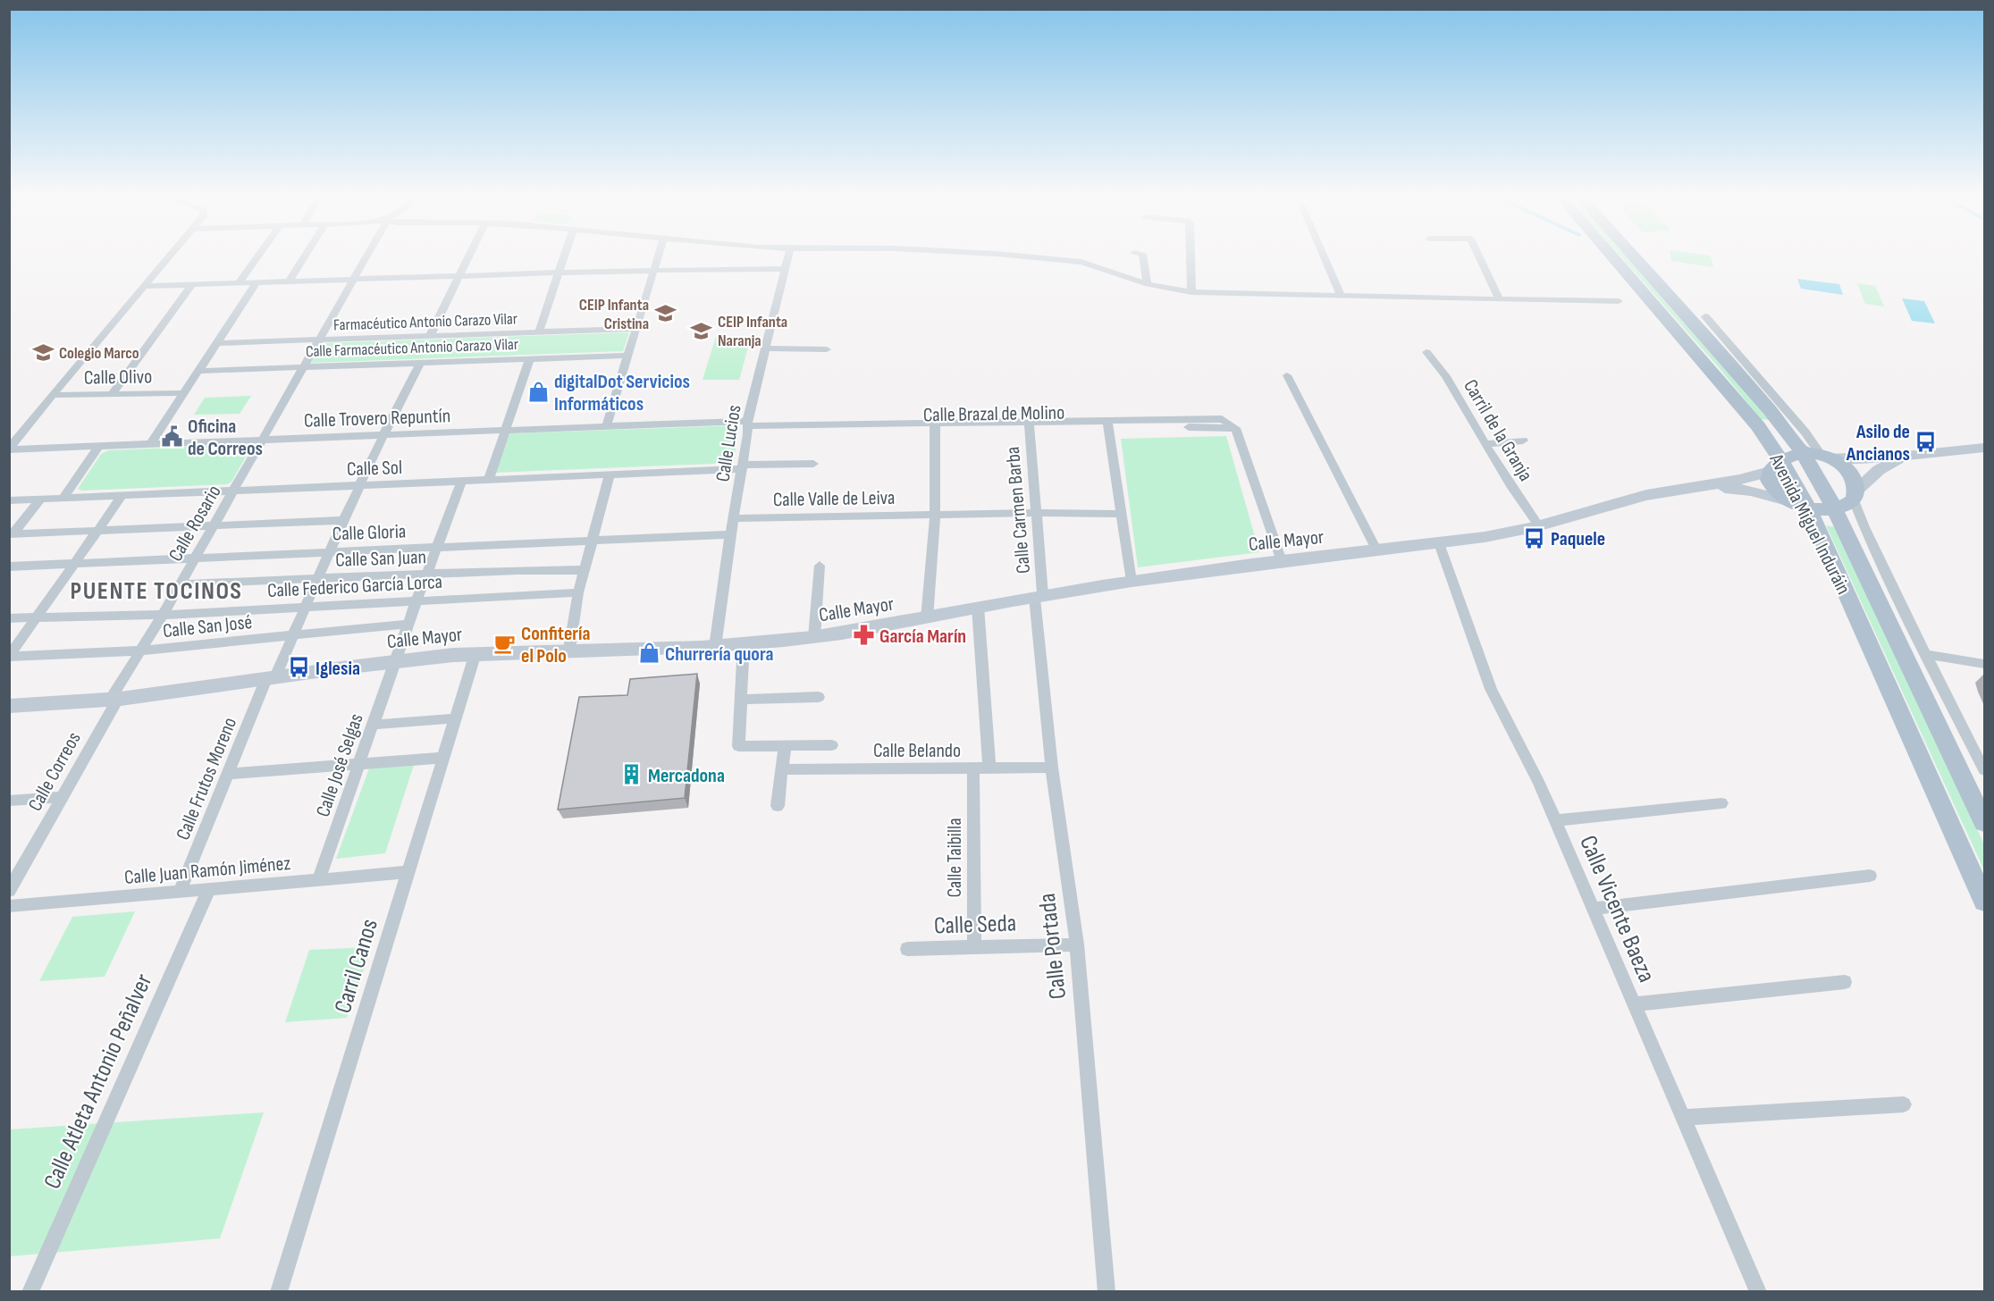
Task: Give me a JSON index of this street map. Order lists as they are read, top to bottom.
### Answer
{
  "streets": {
    "main road": ["Avenida Miguel Induráin", "Calle Mayor"],
    "street": [
      "Farmacéutico Antonio Carazo Vilar",
      "Calle Farmacéutico Antonio Carazo Vilar",
      "Calle Olivo",
      "Calle Brazal de Molino",
      "Calle Trovero Repuntín",
      "Carril de la Granja",
      "Calle Lucios",
      "Calle Sol",
      "Calle Valle de Leiva",
      "Calle Carmen Barba",
      "Calle Rosario",
      "Calle Gloria",
      "Calle San Juan",
      "Calle Federico García Lorca",
      "Calle San José",
      "Calle Belando",
      "Calle José Selgas",
      "Calle Correos",
      "Calle Frutos Moreno",
      "Calle Taibilla",
      "Calle Juan Ramón Jiménez",
      "Calle Vicente Baeza",
      "Calle Seda",
      "Calle Portada",
      "Carril Canos",
      "Calle Atleta Antonio Peñalver"
    ]
  },
  "crossings": [
    ["Farmacéutico Antonio Carazo Vilar", "Calle Olivo"],
    ["Farmacéutico Antonio Carazo Vilar", "Calle Rosario"],
    ["Calle Farmacéutico Antonio Carazo Vilar", "Calle Olivo"],
    ["Calle Farmacéutico Antonio Carazo Vilar", "Calle Rosario"],
    ["Calle Farmacéutico Antonio Carazo Vilar", "Calle Frutos Moreno"],
    ["Calle Olivo", "Calle Trovero Repuntín"],
    ["Calle Brazal de Molino", "Calle Trovero Repuntín"],
    ["Calle Brazal de Molino", "Calle Lucios"],
    ["Calle Brazal de Molino", "Calle Carmen Barba"],
    ["Calle Brazal de Molino", "Calle Mayor"],
    ["Calle Trovero Repuntín", "Calle Lucios"],
    ["Calle Trovero Repuntín", "Calle Rosario"],
    ["Calle Trovero Repuntín", "Calle Frutos Moreno"],
    ["Carril de la Granja", "Calle Mayor"],
    ["Calle Lucios", "Calle Sol"],
    ["Calle Lucios", "Calle Valle de Leiva"],
    ["Calle Lucios", "Calle Gloria"],
    ["Calle Lucios", "Calle Mayor"],
    ["Calle Sol", "Calle Rosario"],
    ["Calle Sol", "Calle José Selgas"],
    ["Calle Sol", "Calle Frutos Moreno"],
    ["Calle Valle de Leiva", "Calle Carmen Barba"],
    ["Calle Carmen Barba", "Calle Mayor"],
    ["Calle Carmen Barba", "Calle Portada"],
    ["Calle Rosario", "Calle Gloria"],
    ["Calle Rosario", "Calle Mayor"],
    ["Calle Rosario", "Calle San Juan"],
    ["Calle Rosario", "Calle Federico García Lorca"],
    ["Calle Rosario", "Calle San José"],
    ["Calle Rosario", "Calle Correos"],
    ["Avenida Miguel Induráin", "Calle Mayor"],
    ["Calle Gloria", "Calle José Selgas"],
    ["Calle Gloria", "Calle Frutos Moreno"],
    ["Calle Mayor", "Calle José Selgas"],
    ["Calle Mayor", "Calle Correos"],
    ["Calle Mayor", "Calle Frutos Moreno"],
    ["Calle Mayor", "Calle Vicente Baeza"],
    ["Calle Mayor", "Calle Portada"],
    ["Calle Mayor", "Carril Canos"],
    ["Calle San Juan", "Calle José Selgas"],
    ["Calle San Juan", "Calle Frutos Moreno"],
    ["Calle Federico García Lorca", "Calle José Selgas"],
    ["Calle Federico García Lorca", "Calle Frutos Moreno"],
    ["Calle San José", "Calle José Selgas"],
    ["Calle San José", "Calle Frutos Moreno"],
    ["Calle Belando", "Calle Taibilla"],
    ["Calle Belando", "Calle Portada"],
    ["Calle José Selgas", "Calle Juan Ramón Jiménez"],
    ["Calle Frutos Moreno", "Calle Juan Ramón Jiménez"],
    ["Calle Taibilla", "Calle Seda"],
    ["Calle Juan Ramón Jiménez", "Carril Canos"],
    ["Calle Juan Ramón Jiménez", "Calle Atleta Antonio Peñalver"],
    ["Calle Seda", "Calle Portada"]
  ],
  "districts": ["PUENTE TOCINOS"],
  "places": {
    "school or university": ["CEIP Infanta Cristina", "CEIP Infanta Naranja", "Colegio Marco"],
    "shop": ["digitalDot Servicios Informáticos", "Churrería quora"],
    "public building": ["Oficina de Correos"],
    "bus stop": ["Asilo de Ancianos", "Paquele", "Iglesia"],
    "pharmacy": ["García Marín"],
    "cafe": ["Confitería el Polo"],
    "building": ["Mercadona"]
  }
}
